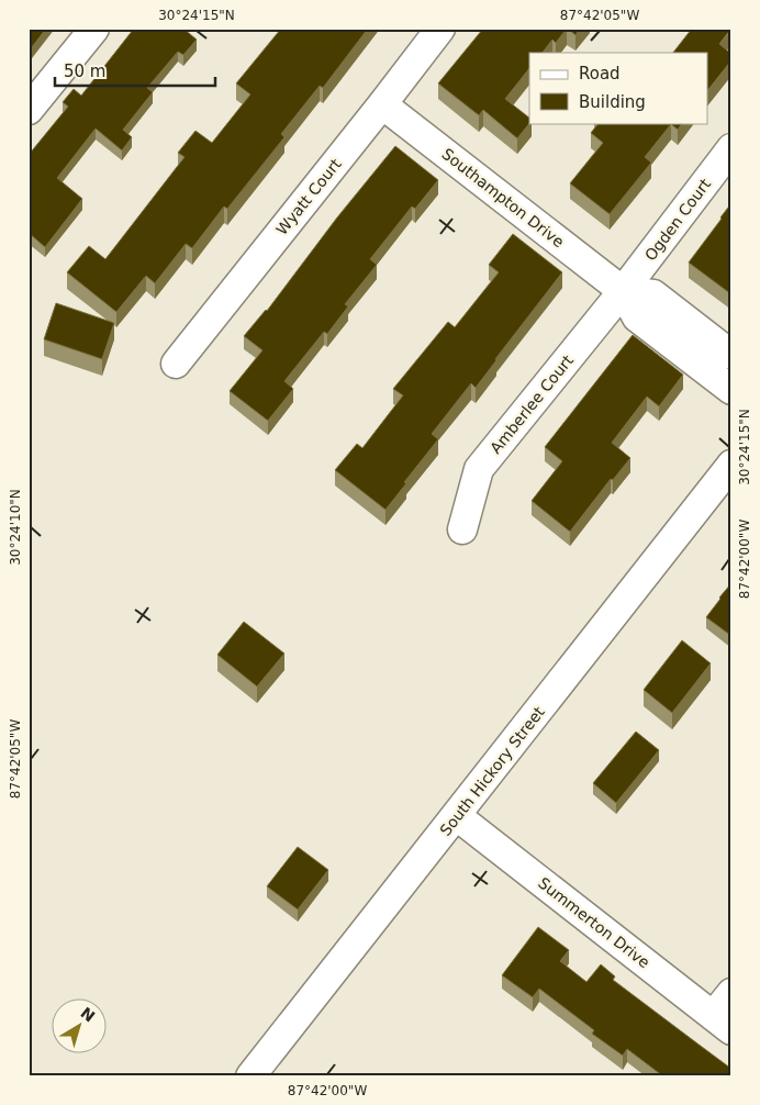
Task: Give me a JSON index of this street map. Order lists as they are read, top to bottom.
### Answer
{
  "streets": {
    "street": [
      "Wyatt Court",
      "Southampton Drive",
      "Ogden Court",
      "Amberlee Court",
      "South Hickory Street",
      "Summerton Drive"
    ]
  },
  "crossings": [
    ["Wyatt Court", "Southampton Drive"],
    ["Southampton Drive", "Ogden Court"],
    ["Southampton Drive", "Amberlee Court"],
    ["Ogden Court", "Amberlee Court"],
    ["South Hickory Street", "Summerton Drive"]
  ],
  "legend": ["Road", "Building"],
  "scale_bar": "50 m",
  "north": "top right",
  "coordinates": [
    "30°24'15\"N",
    "87°42'05\"W",
    "30°24'10\"N",
    "87°42'00\"W"
  ]
}
